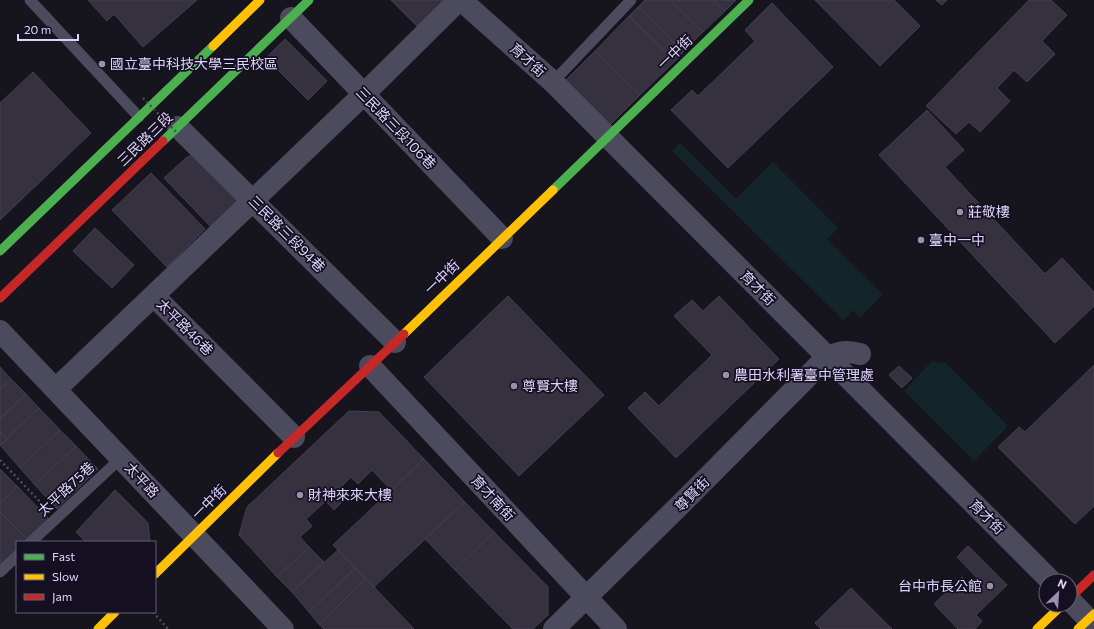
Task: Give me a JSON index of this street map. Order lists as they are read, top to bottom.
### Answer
{
  "streets": {
    "street": [
      "一中街",
      "育才街",
      "三民路三段106巷",
      "三民路三段",
      "三民路三段94巷",
      "太平路46巷",
      "太平路",
      "尊賢街",
      "育才南街"
    ],
    "lane": ["太平路75巷"]
  },
  "crossings": [
    ["一中街", "育才街"],
    ["一中街", "三民路三段106巷"],
    ["一中街", "三民路三段94巷"],
    ["一中街", "太平路46巷"],
    ["一中街", "太平路"],
    ["一中街", "育才南街"],
    ["育才街", "尊賢街"],
    ["三民路三段106巷", "三民路三段"],
    ["三民路三段", "三民路三段94巷"],
    ["太平路46巷", "太平路"],
    ["太平路", "太平路75巷"],
    ["尊賢街", "育才南街"]
  ],
  "places": [
    "國立臺中科技大學三民校區",
    "莊敬樓",
    "臺中一中",
    "農田水利署臺中管理處",
    "尊賢大樓",
    "財神來來大樓",
    "台中市長公館"
  ],
  "legend": ["Fast", "Slow", "Jam"],
  "scale_bar": "20 m",
  "north": "top right"
}
